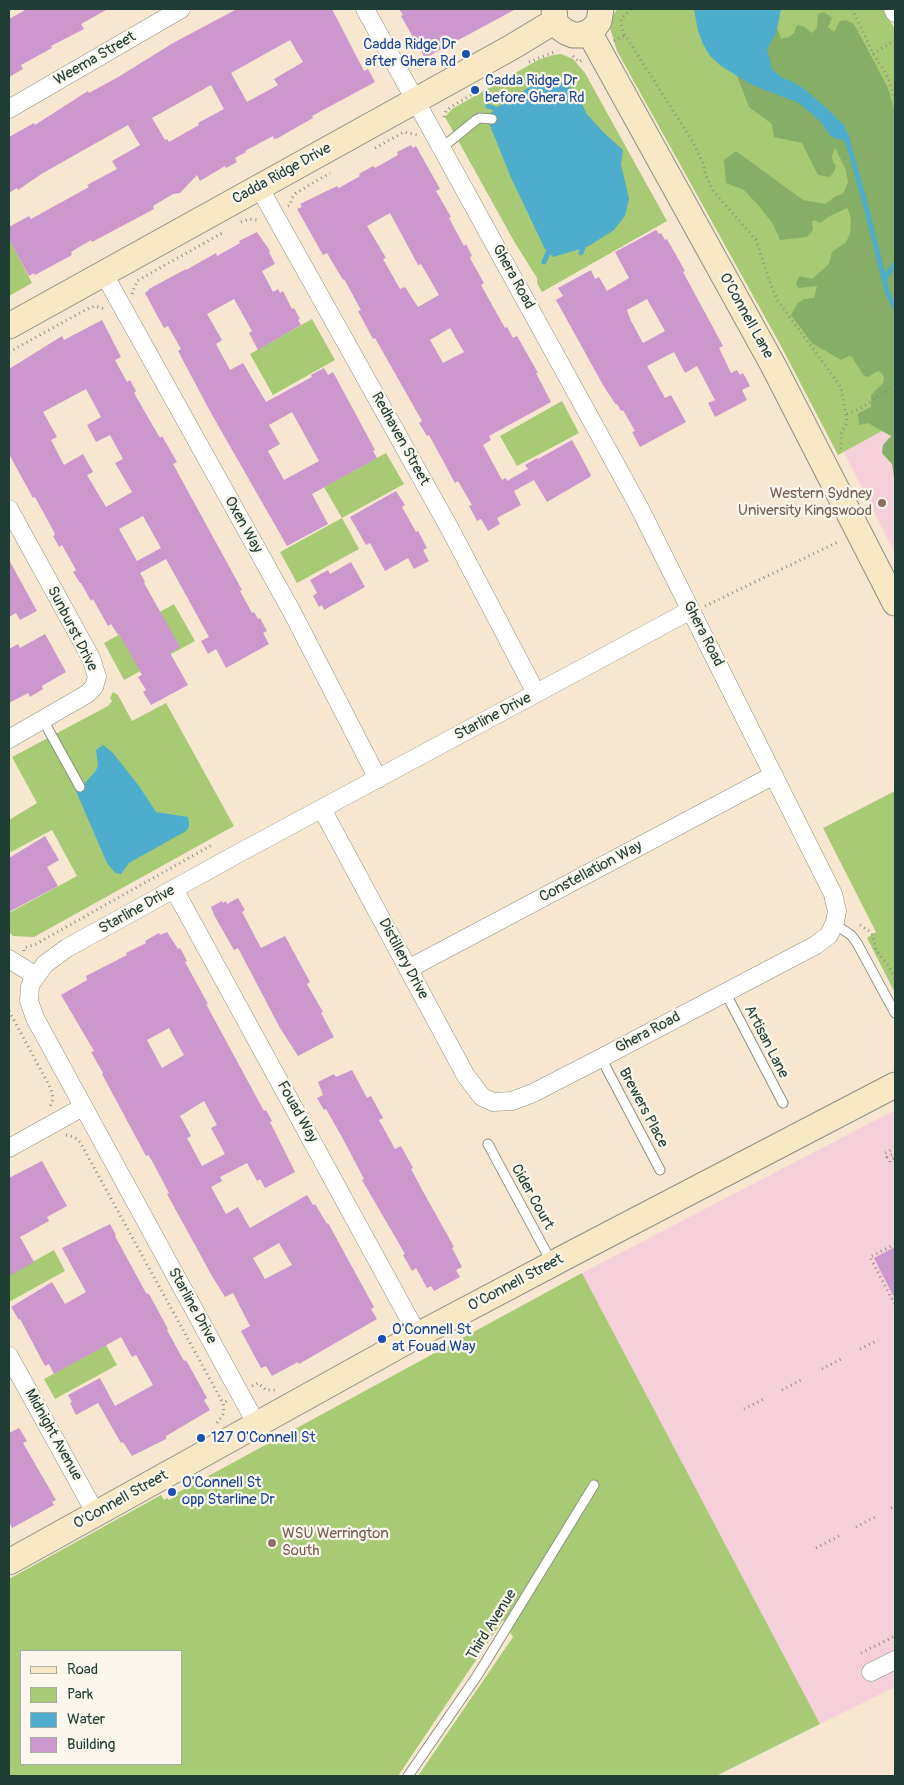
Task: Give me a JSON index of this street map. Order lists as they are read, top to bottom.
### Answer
{
  "streets": {
    "street": [
      "Weema Street",
      "Cadda Ridge Drive",
      "Ghera Road",
      "O'Connell Lane",
      "Redhaven Street",
      "Oxen Way",
      "Sunburst Drive",
      "Starline Drive",
      "Constellation Way",
      "Distillery Drive",
      "Fouad Way",
      "O'Connell Street",
      "Midnight Avenue"
    ],
    "lane": [
      "Artisan Lane",
      "Brewers Place",
      "Cider Court",
      "Third Avenue"
    ]
  },
  "crossings": [
    ["Cadda Ridge Drive", "Ghera Road"],
    ["Cadda Ridge Drive", "Redhaven Street"],
    ["Cadda Ridge Drive", "Oxen Way"],
    ["Ghera Road", "Starline Drive"],
    ["Ghera Road", "Constellation Way"],
    ["Ghera Road", "Distillery Drive"],
    ["Ghera Road", "Artisan Lane"],
    ["Ghera Road", "Brewers Place"],
    ["Redhaven Street", "Starline Drive"],
    ["Oxen Way", "Starline Drive"],
    ["Starline Drive", "Distillery Drive"],
    ["Starline Drive", "Fouad Way"],
    ["Starline Drive", "O'Connell Street"],
    ["Constellation Way", "Distillery Drive"],
    ["Fouad Way", "O'Connell Street"],
    ["Cider Court", "O'Connell Street"],
    ["O'Connell Street", "Midnight Avenue"]
  ],
  "places": [
    "Cadda Ridge Dr after Ghera Rd",
    "Cadda Ridge Dr before Ghera Rd",
    "Western Sydney University Kingswood",
    "O'Connell St at Fouad Way",
    "127 O'Connell St",
    "O'Connell St opp Starline Dr",
    "WSU Werrington South"
  ],
  "legend": [
    "Road",
    "Park",
    "Water",
    "Building"
  ]
}
